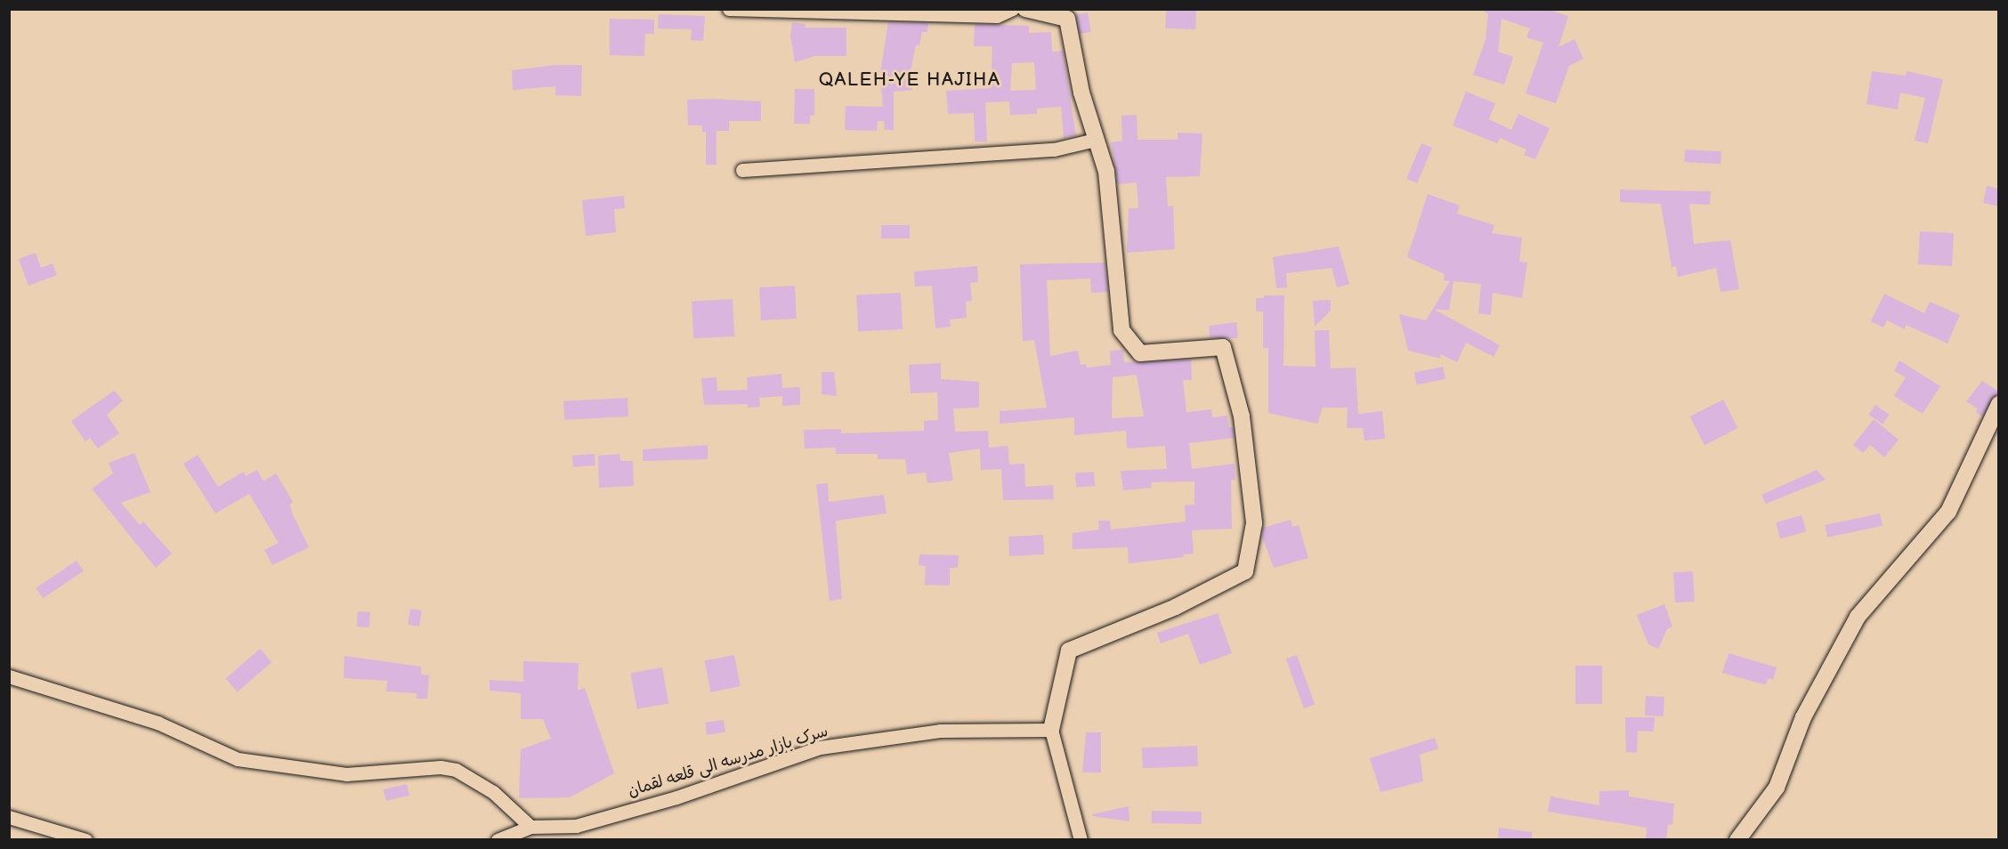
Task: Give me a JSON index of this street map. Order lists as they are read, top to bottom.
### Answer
{
  "streets": {
    "street": ["سرک بازار مدرسه الی قلعه لقمان"]
  },
  "districts": ["QALEH-YE HAJIHA"]
}
